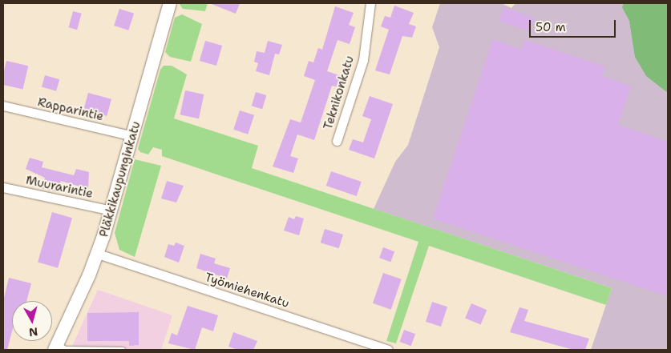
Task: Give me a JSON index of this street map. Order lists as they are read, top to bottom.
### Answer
{
  "streets": {
    "street": [
      "Teknikonkatu",
      "Rapparintie",
      "Pläkkikaupunginkatu",
      "Muurarintie",
      "Työmiehenkatu"
    ]
  },
  "crossings": [
    ["Rapparintie", "Pläkkikaupunginkatu"],
    ["Pläkkikaupunginkatu", "Muurarintie"],
    ["Pläkkikaupunginkatu", "Työmiehenkatu"]
  ],
  "scale_bar": "50 m",
  "north": "bottom"
}
